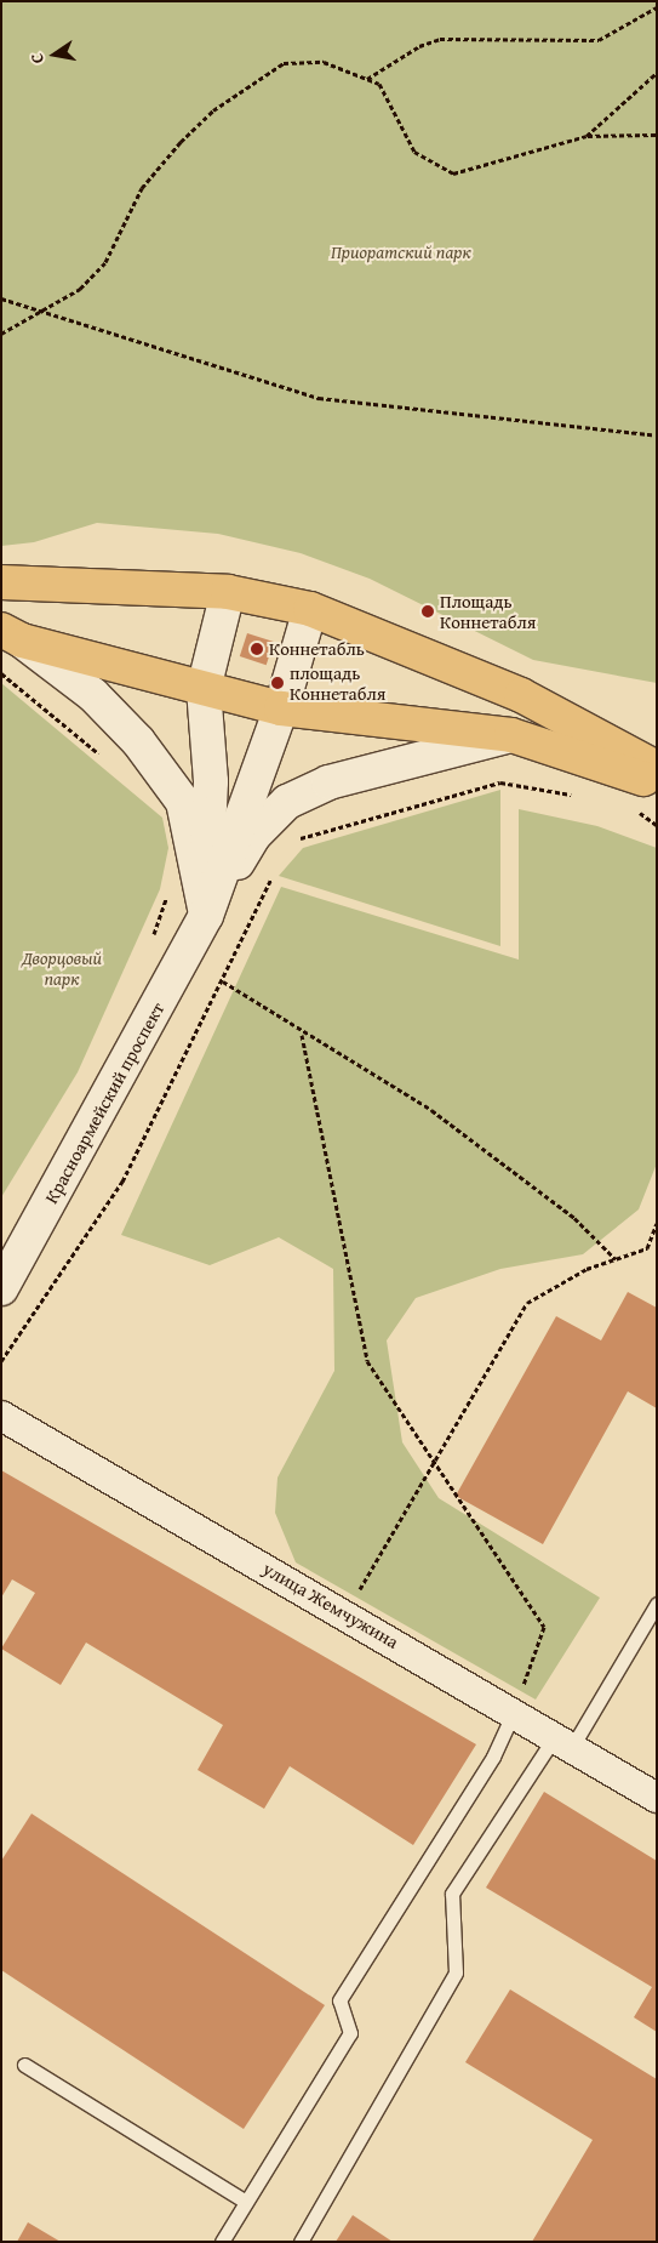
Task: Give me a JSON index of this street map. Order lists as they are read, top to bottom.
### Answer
{
  "streets": {
    "main road": ["Красноармейский проспект"],
    "street": ["улица Жемчужина"]
  },
  "parks": ["Приоратский парк", "Дворцовый парк"],
  "places": ["Площадь Коннетабля", "Коннетабль", "площадь Коннетабля"],
  "north": "left"
}
